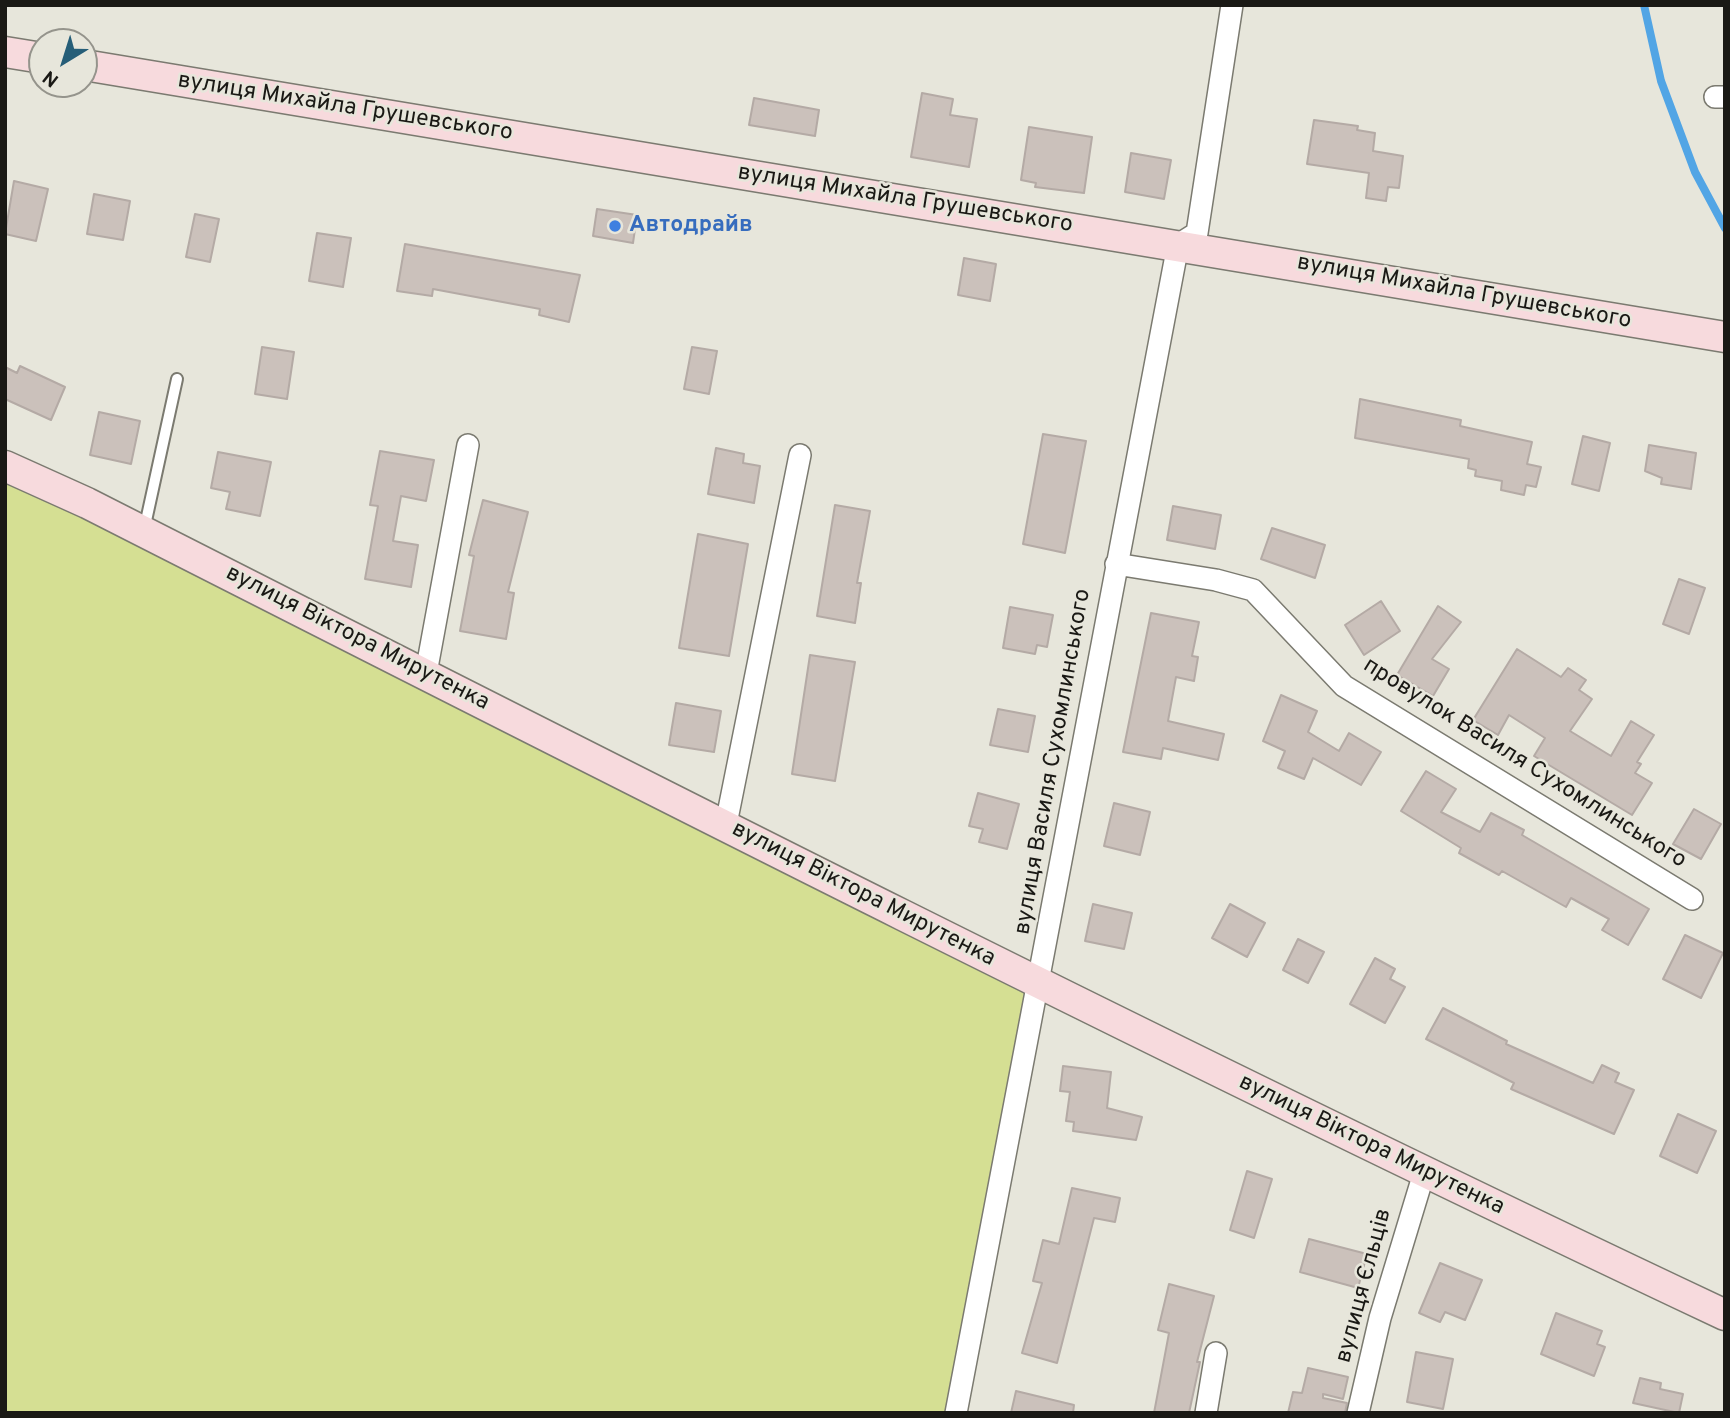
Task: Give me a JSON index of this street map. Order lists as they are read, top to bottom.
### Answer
{
  "streets": {
    "street": [
      "вулиця Михайла Грушевського",
      "вулиця Віктора Мирутенка",
      "вулиця Василя Сухомлинського",
      "провулок Василя Сухомлинського",
      "вулиця Єльців"
    ]
  },
  "crossings": [
    ["вулиця Михайла Грушевського", "вулиця Василя Сухомлинського"],
    ["вулиця Віктора Мирутенка", "вулиця Василя Сухомлинського"],
    ["вулиця Віктора Мирутенка", "вулиця Єльців"],
    ["вулиця Василя Сухомлинського", "провулок Василя Сухомлинського"]
  ],
  "places": ["Автодрайв"],
  "north": "bottom left"
}
